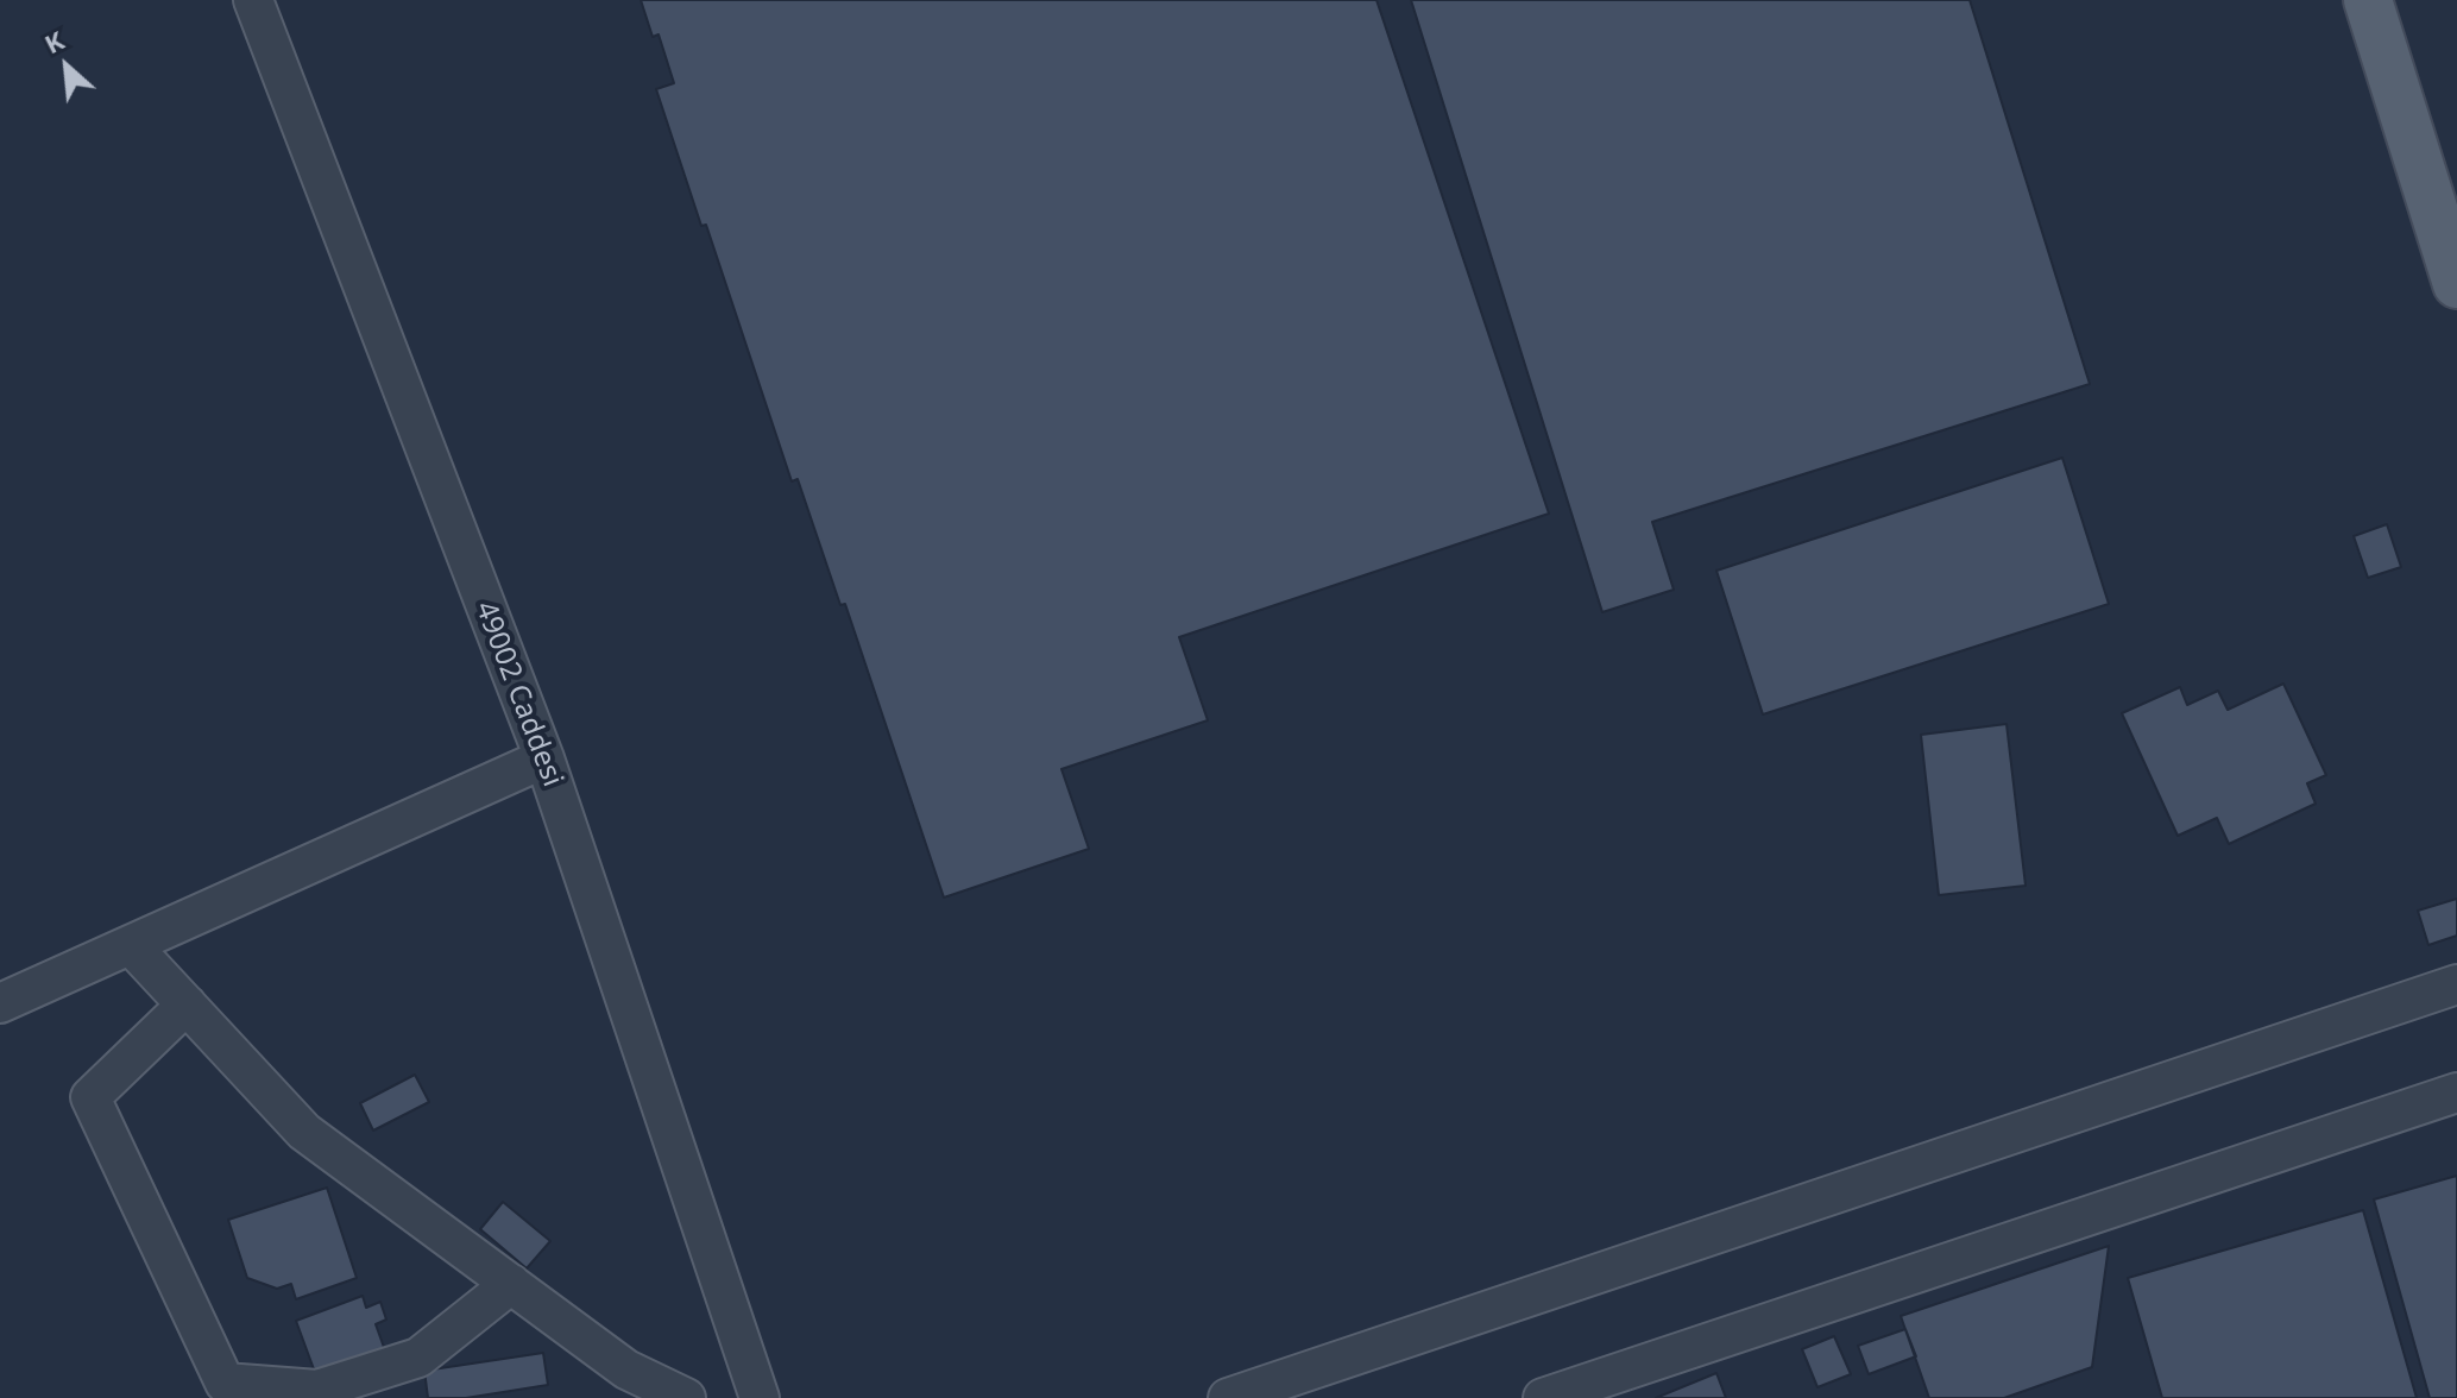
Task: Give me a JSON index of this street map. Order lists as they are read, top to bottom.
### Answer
{
  "streets": {
    "street": ["49002 Caddesi"]
  },
  "north": "top left"
}
